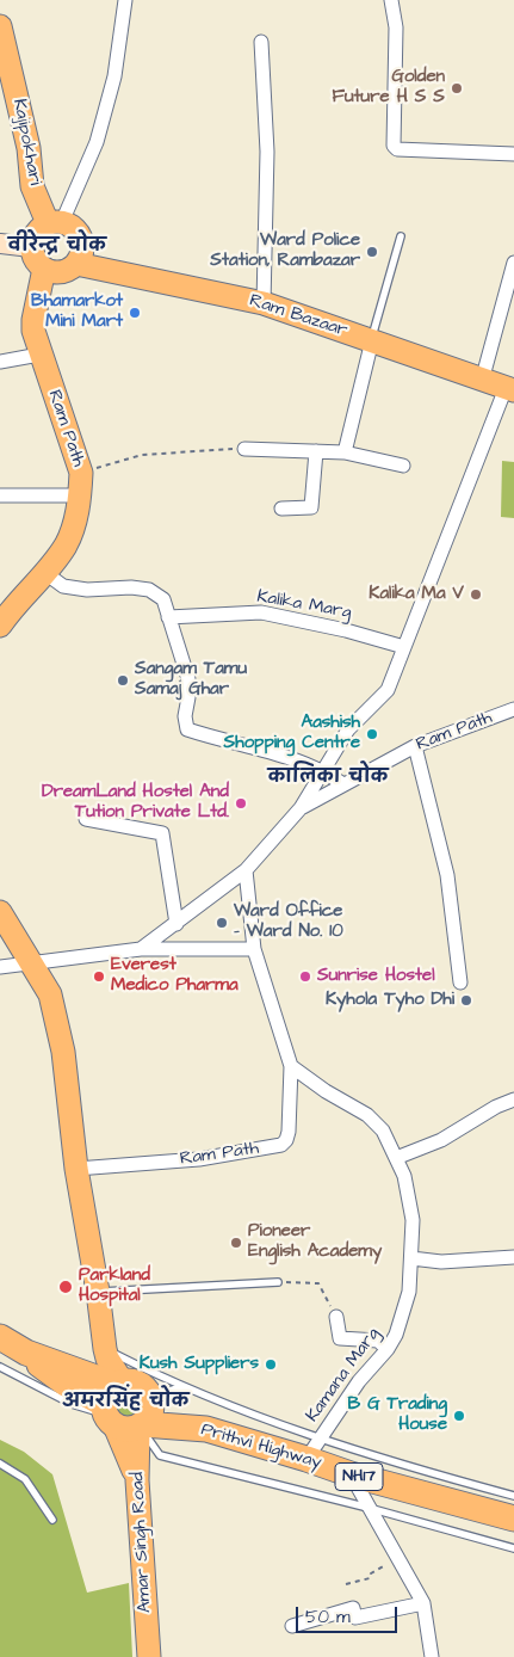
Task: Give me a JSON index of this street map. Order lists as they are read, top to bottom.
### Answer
{
  "streets": {
    "highway": ["Prithvi Highway", "NH17"],
    "main road": [
      "Kajipokhari",
      "Ram Bazaar",
      "Ram Path",
      "Amar Singh Road"
    ],
    "street": ["Kalika Marg", "Kamana Marg"]
  },
  "crossings": [
    ["Kajipokhari", "Ram Bazaar"],
    ["Kajipokhari", "Ram Path"],
    ["Ram Bazaar", "Ram Path"],
    ["Ram Path", "Kamana Marg"],
    ["Kamana Marg", "Prithvi Highway"],
    ["Prithvi Highway", "Amar Singh Road"]
  ],
  "districts": ["वीरेन्द्र चोक", "कालिका चोक", "अमरसिंह चोक"],
  "places": [
    "Golden Future H S S",
    "Ward Police Station, Rambazar",
    "Bhamarkot Mini Mart",
    "Kalika Ma V",
    "Sangam Tamu Samaj Ghar",
    "Aashish Shopping Centre",
    "DreamLand Hostel And Tution Private Ltd.",
    "Ward Office - Ward No. 10",
    "Everest Medico Pharma",
    "Sunrise Hostel",
    "Kyhola Tyho Dhi",
    "Pioneer English Academy",
    "Parkland Hospital",
    "Kush Suppliers",
    "B G Trading House"
  ],
  "scale_bar": "50 m"
}
